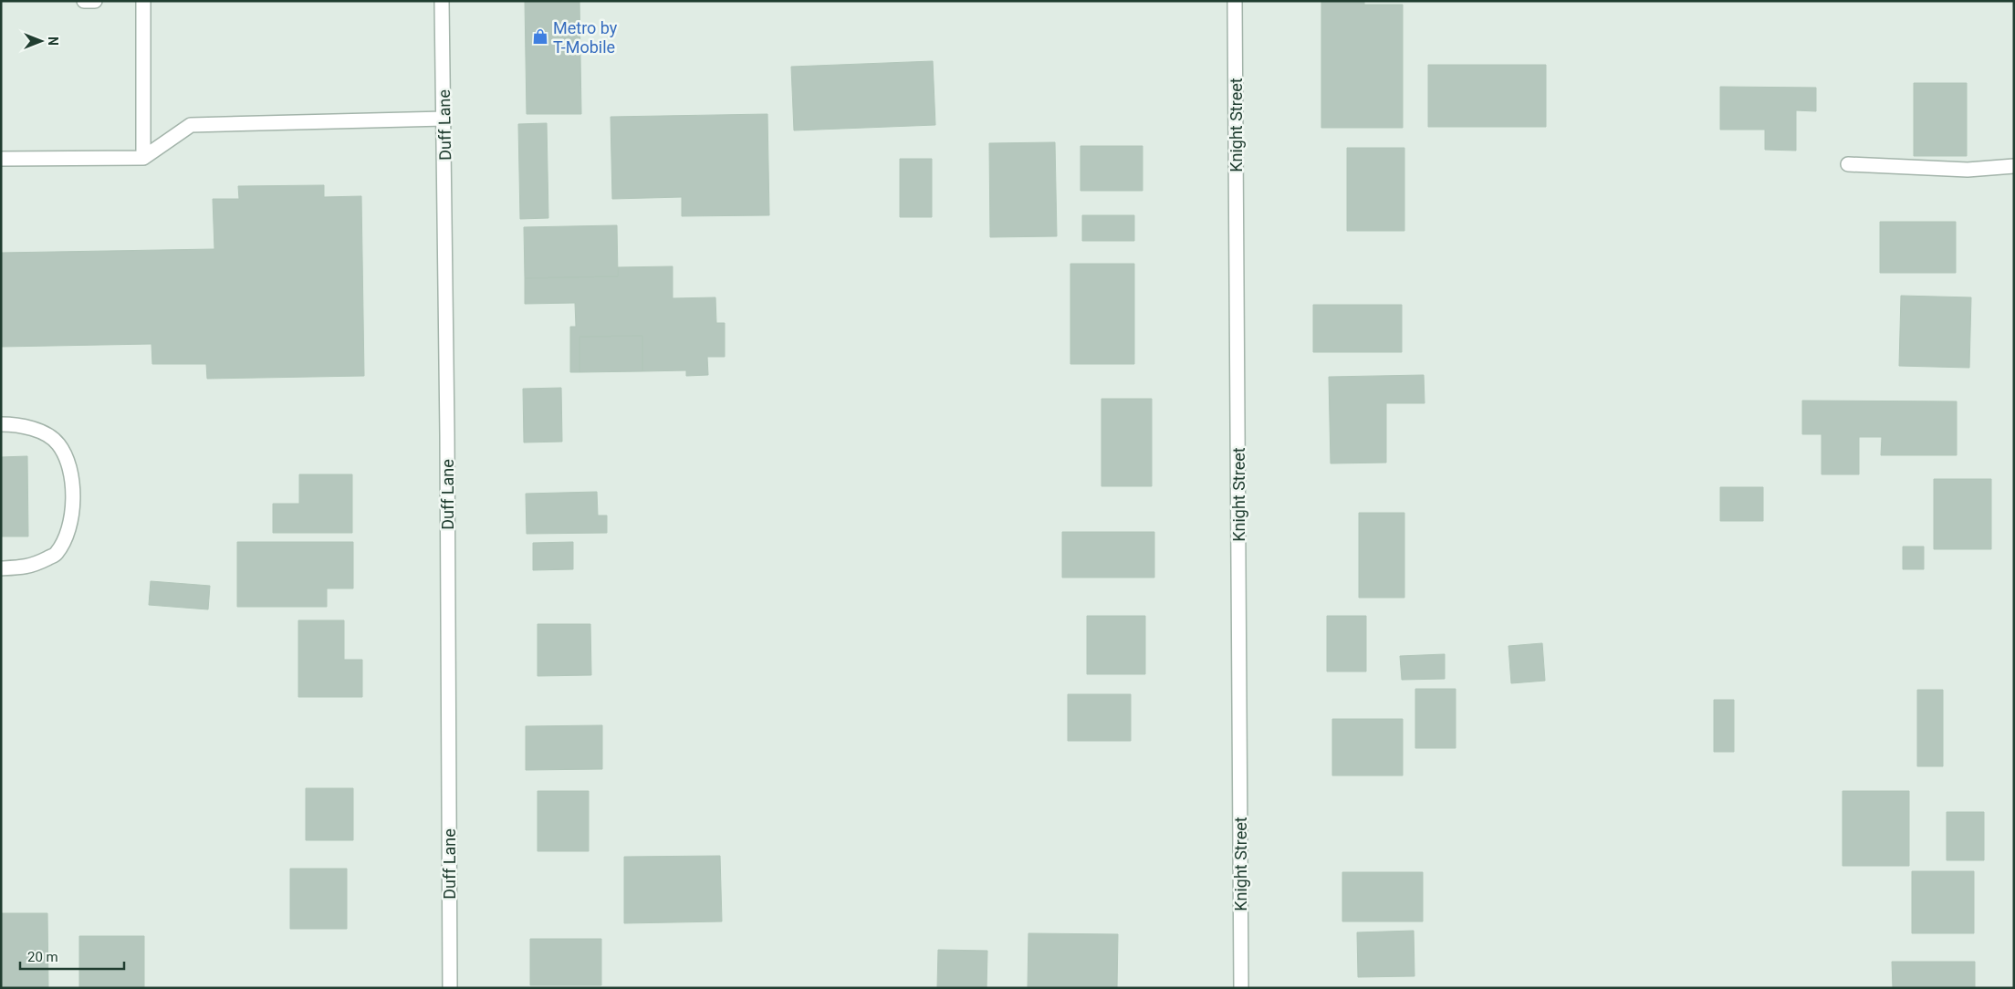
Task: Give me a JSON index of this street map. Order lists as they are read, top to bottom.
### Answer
{
  "streets": {
    "street": ["Duff Lane", "Knight Street"]
  },
  "places": {
    "shop": ["Metro by T-Mobile"]
  },
  "scale_bar": "20 m",
  "north": "right"
}
